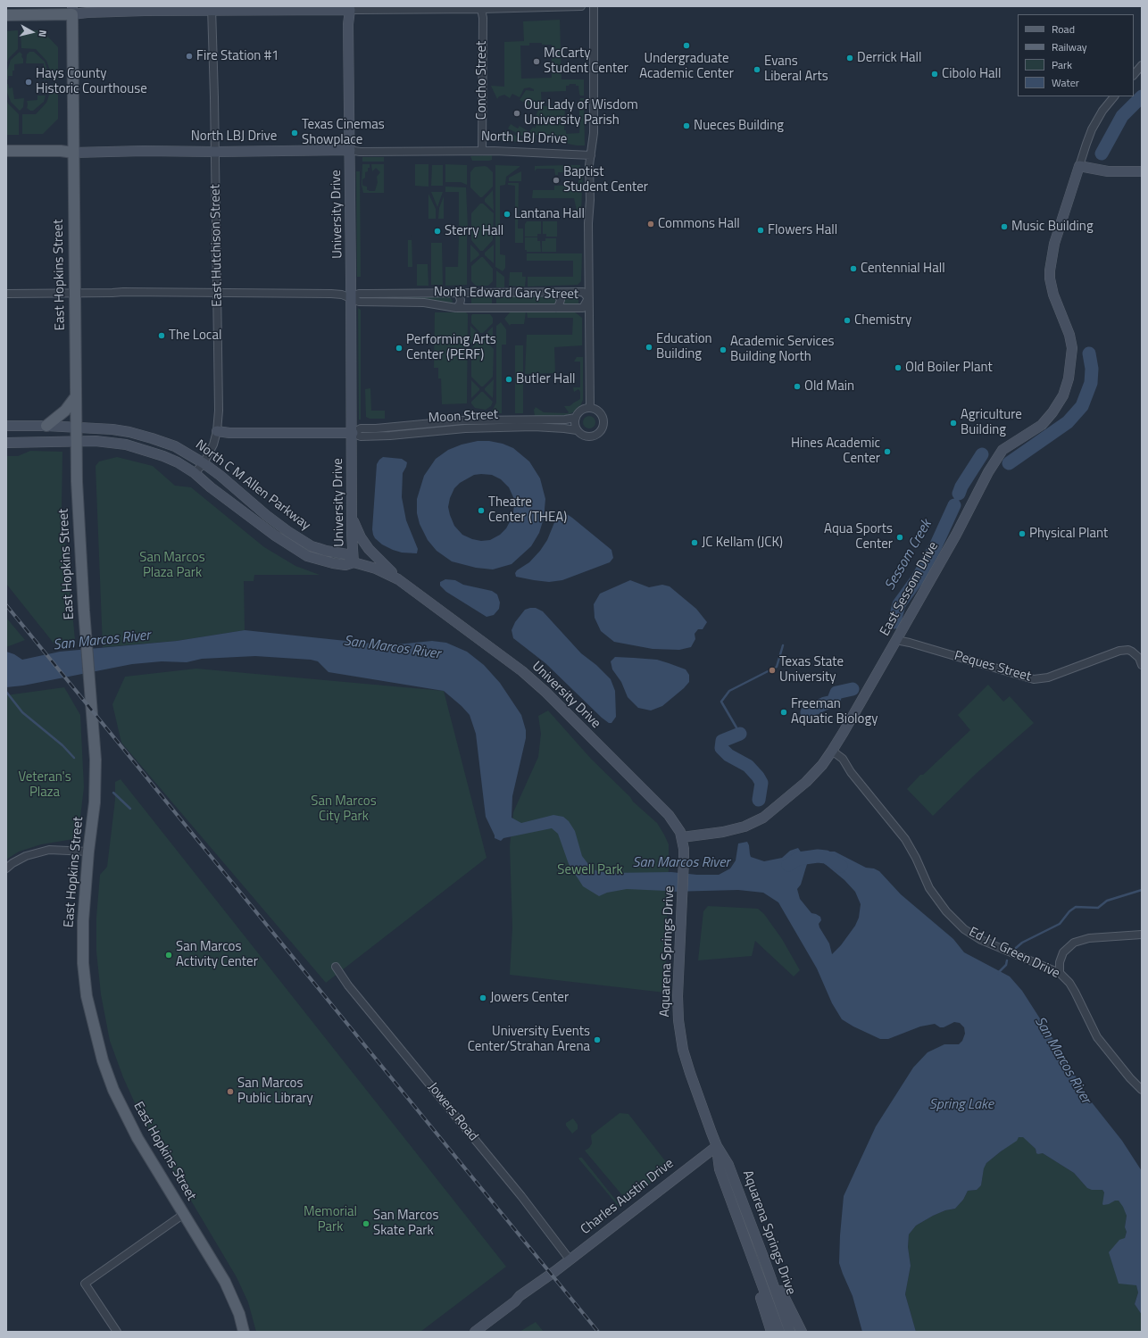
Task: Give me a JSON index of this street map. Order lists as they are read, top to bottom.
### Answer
{
  "streets": {
    "main road": [
      "North LBJ Drive",
      "University Drive",
      "East Hopkins Street",
      "Moon Street",
      "North C M Allen Parkway",
      "East Sessom Drive",
      "Aquarena Springs Drive",
      "Charles Austin Drive"
    ],
    "street": [
      "Concho Street",
      "East Hutchison Street",
      "North Edward Gary Street",
      "Peques Street",
      "Ed J L Green Drive",
      "Jowers Road"
    ]
  },
  "crossings": [
    ["Concho Street", "North LBJ Drive"],
    ["North LBJ Drive", "University Drive"],
    ["North LBJ Drive", "East Hutchison Street"],
    ["North LBJ Drive", "East Hopkins Street"],
    ["University Drive", "North Edward Gary Street"],
    ["University Drive", "Moon Street"],
    ["University Drive", "North C M Allen Parkway"],
    ["University Drive", "East Sessom Drive"],
    ["University Drive", "Aquarena Springs Drive"],
    ["East Hutchison Street", "Moon Street"],
    ["East Hutchison Street", "North C M Allen Parkway"],
    ["East Hopkins Street", "North C M Allen Parkway"],
    ["East Sessom Drive", "Peques Street"],
    ["East Sessom Drive", "Aquarena Springs Drive"],
    ["East Sessom Drive", "Ed J L Green Drive"],
    ["Aquarena Springs Drive", "Charles Austin Drive"],
    ["Jowers Road", "Charles Austin Drive"]
  ],
  "water": ["Sessom Creek", "San Marcos River", "Spring Lake"],
  "parks": [
    "San Marcos Plaza Park",
    "Veteran's Plaza",
    "San Marcos City Park",
    "Sewell Park",
    "Memorial Park"
  ],
  "places": [
    "Undergraduate Academic Center",
    "Fire Station #1",
    "Derrick Hall",
    "McCarty Student Center",
    "Evans Liberal Arts",
    "Cibolo Hall",
    "Hays County Historic Courthouse",
    "Our Lady of Wisdom University Parish",
    "Nueces Building",
    "Texas Cinemas Showplace",
    "Baptist Student Center",
    "Lantana Hall",
    "Commons Hall",
    "Music Building",
    "Flowers Hall",
    "Sterry Hall",
    "Centennial Hall",
    "Chemistry",
    "The Local",
    "Education Building",
    "Performing Arts Center (PERF)",
    "Academic Services Building North",
    "Old Boiler Plant",
    "Butler Hall",
    "Old Main",
    "Agriculture Building",
    "Hines Academic Center",
    "Theatre Center (THEA)",
    "Physical Plant",
    "Aqua Sports Center",
    "JC Kellam (JCK)",
    "Texas State University",
    "Freeman Aquatic Biology",
    "San Marcos Activity Center",
    "Jowers Center",
    "University Events Center/Strahan Arena",
    "San Marcos Public Library",
    "San Marcos Skate Park"
  ],
  "legend": [
    "Road",
    "Railway",
    "Park",
    "Water"
  ],
  "north": "right"
}
